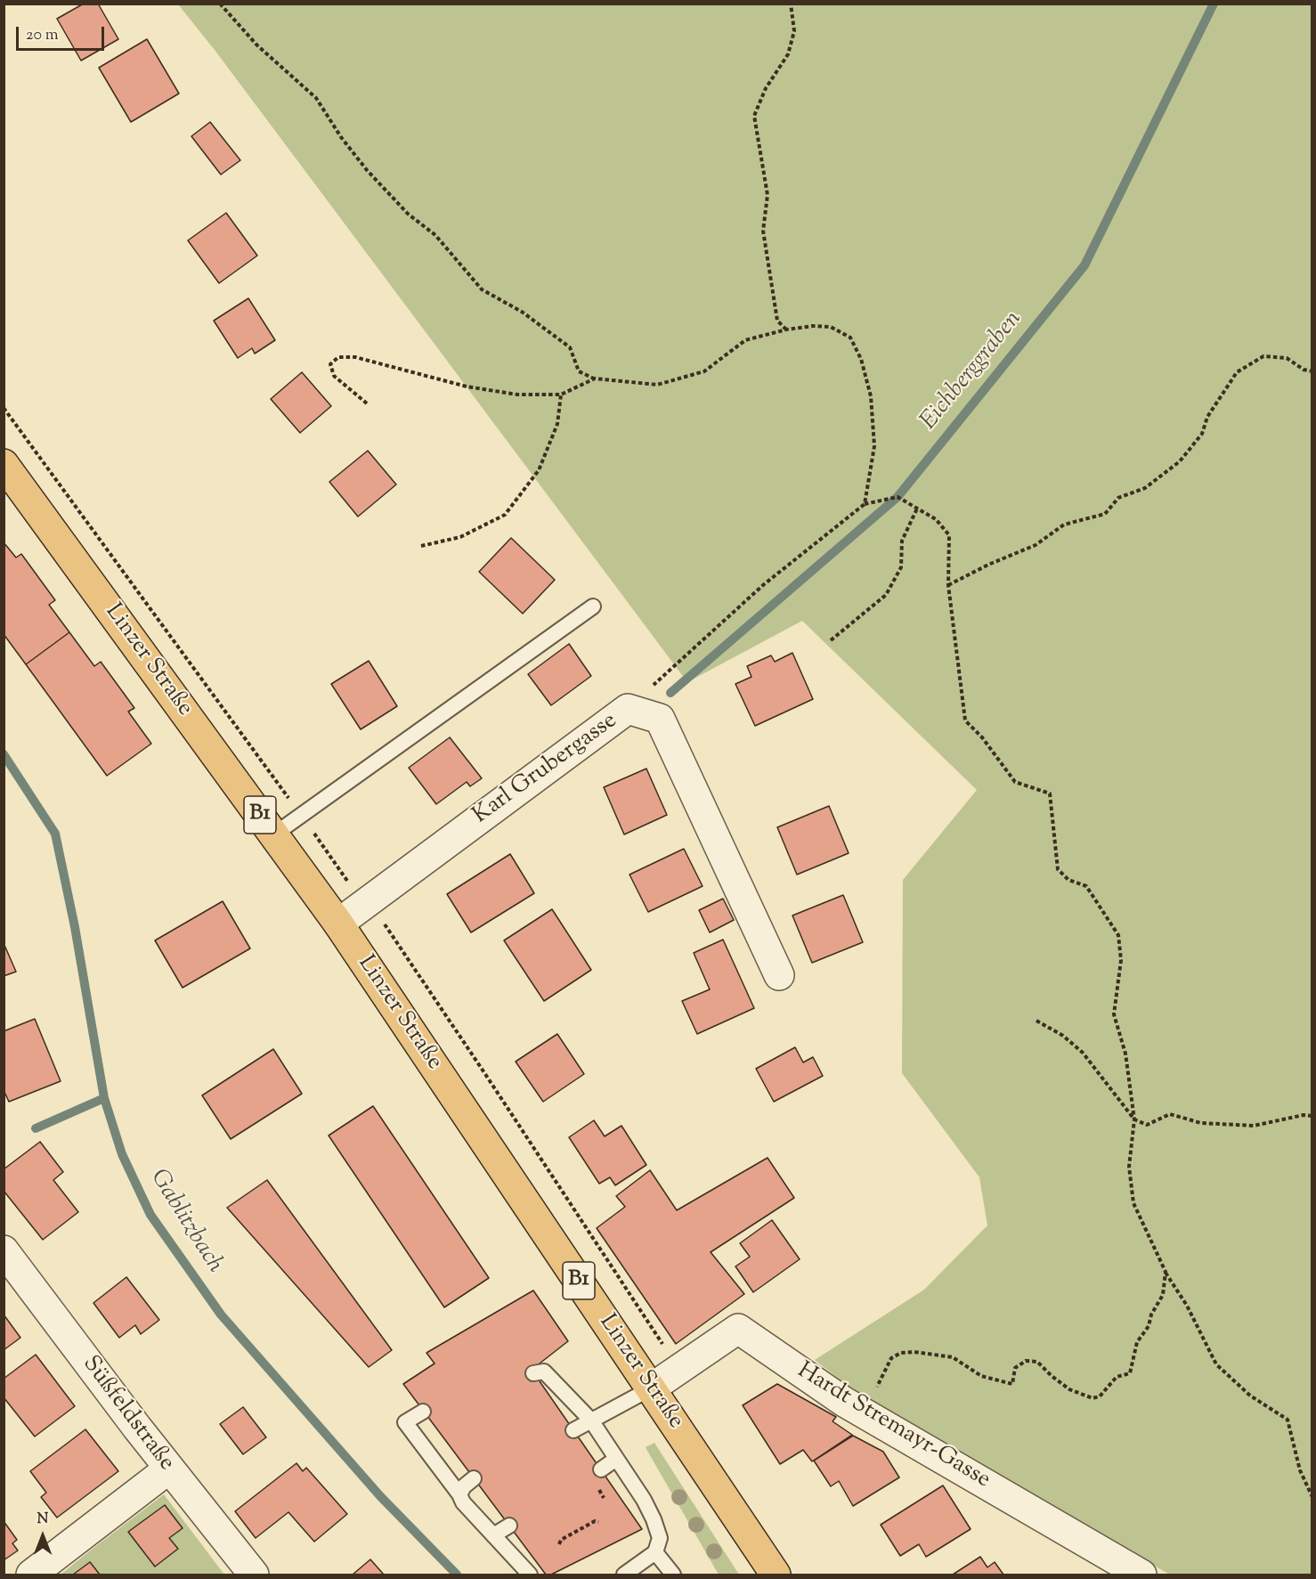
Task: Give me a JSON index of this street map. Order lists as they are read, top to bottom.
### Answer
{
  "streets": {
    "main road": ["Linzer Straße", "B1"],
    "street": ["Karl Grubergasse", "Süßfeldstraße", "Hardt Stremayr-Gasse"]
  },
  "crossings": [
    ["Linzer Straße", "Karl Grubergasse"],
    ["Linzer Straße", "Hardt Stremayr-Gasse"]
  ],
  "water": ["Eichberggraben", "Gablitzbach"],
  "scale_bar": "20 m",
  "north": "top"
}
